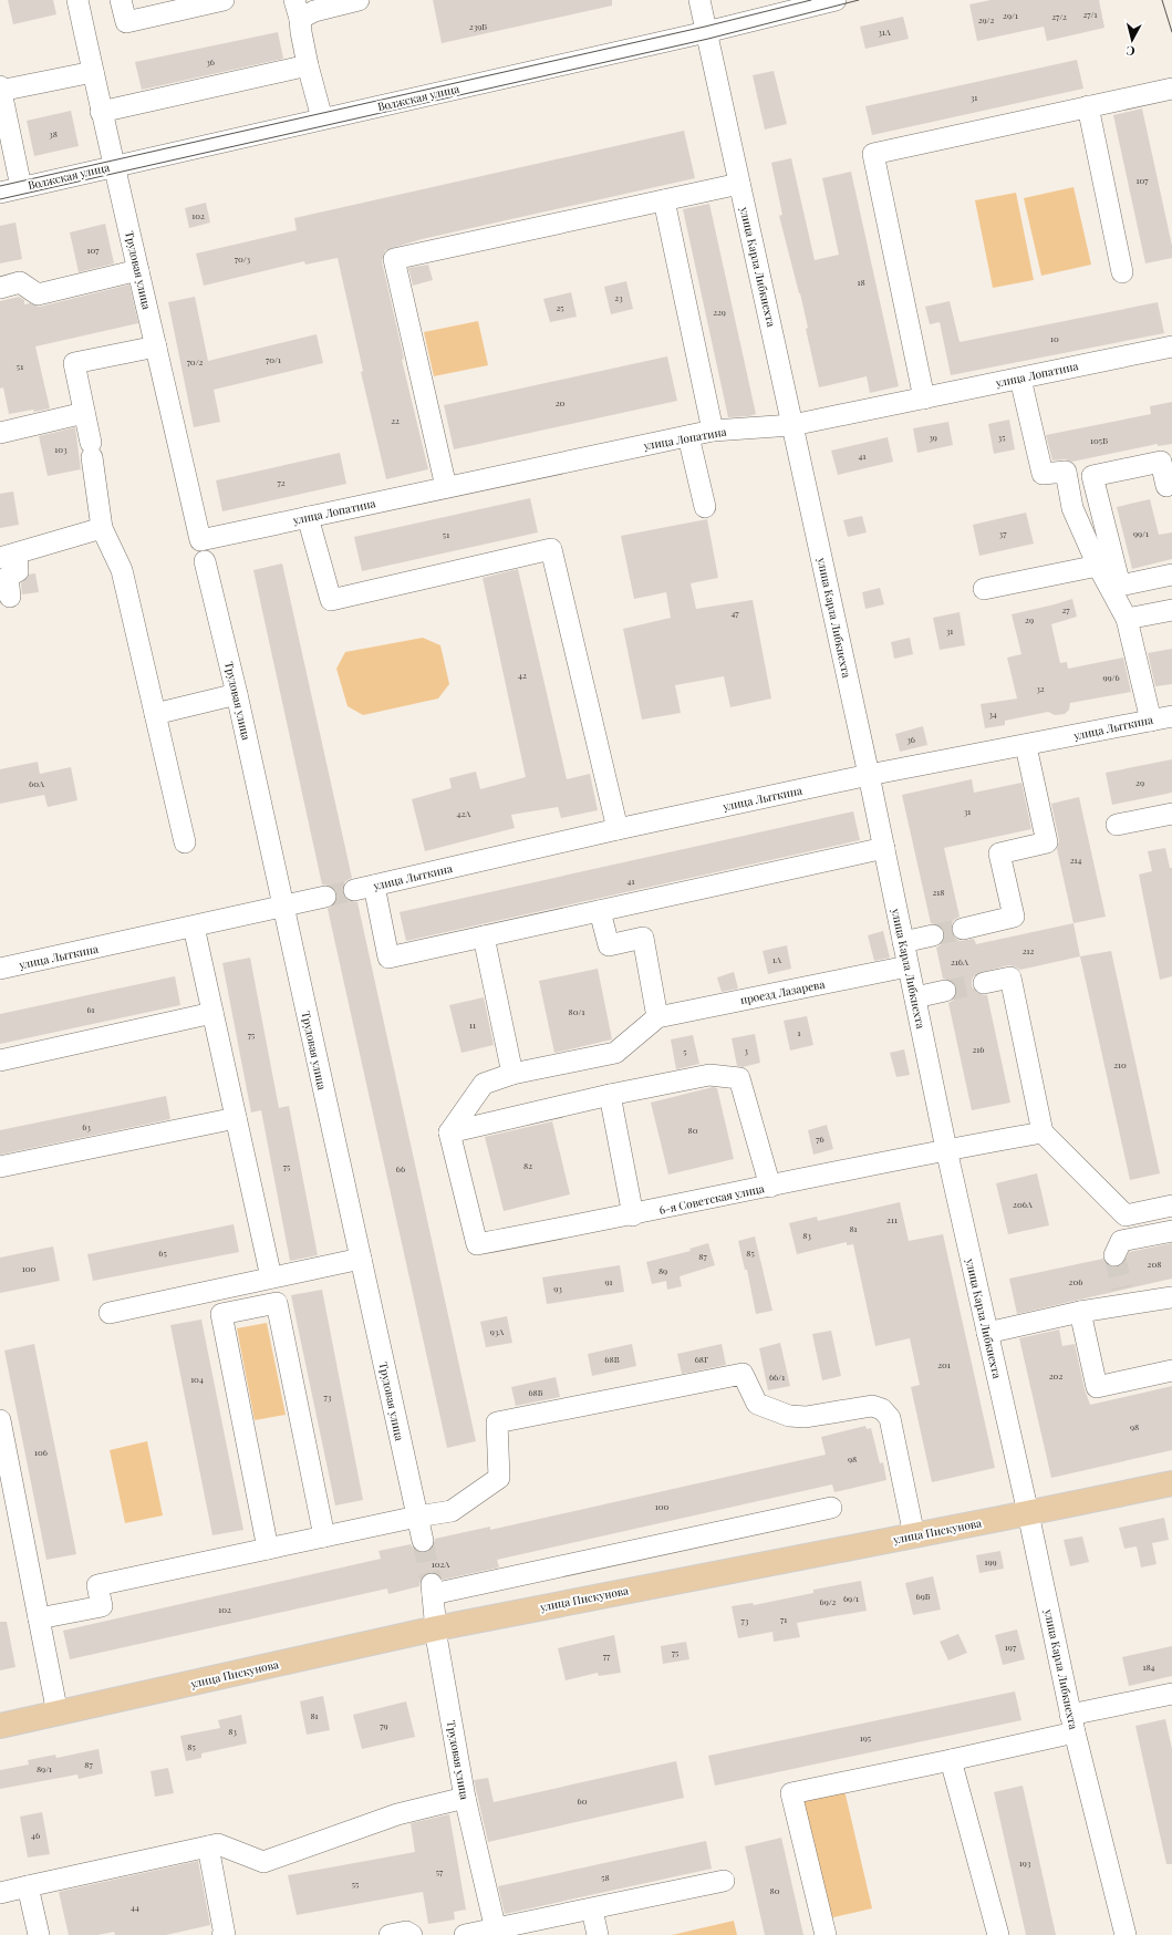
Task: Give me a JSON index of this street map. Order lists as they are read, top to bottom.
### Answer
{
  "streets": {
    "main road": ["улица Пискунова"],
    "street": [
      "Волжская улица",
      "улица Карла Либкнехта",
      "Трудовая улица",
      "улица Лопатина",
      "улица Лыткина",
      "проезд Лазарева",
      "6-я Советская улица"
    ]
  },
  "crossings": [
    ["Волжская улица", "улица Карла Либкнехта"],
    ["Волжская улица", "Трудовая улица"],
    ["улица Карла Либкнехта", "улица Лопатина"],
    ["улица Карла Либкнехта", "улица Лыткина"],
    ["улица Карла Либкнехта", "проезд Лазарева"],
    ["улица Карла Либкнехта", "6-я Советская улица"],
    ["улица Карла Либкнехта", "улица Пискунова"],
    ["Трудовая улица", "улица Лопатина"],
    ["Трудовая улица", "улица Лыткина"],
    ["Трудовая улица", "улица Пискунова"]
  ],
  "house_numbers": [
    "27/1",
    "29/1",
    "27/2",
    "29/2",
    "239Б",
    "31А",
    "36",
    "31",
    "38",
    "107",
    "102",
    "107",
    "70/3",
    "18",
    "23",
    "25",
    "229",
    "10",
    "70/1",
    "70/2",
    "51",
    "20",
    "22",
    "39",
    "35",
    "105Б",
    "103",
    "41",
    "72",
    "37",
    "99/1",
    "51",
    "27",
    "47",
    "29",
    "31",
    "42",
    "99/6",
    "32",
    "34",
    "36",
    "29",
    "60А",
    "31",
    "42А",
    "214",
    "41",
    "218",
    "212",
    "1А",
    "216А",
    "61",
    "80/1",
    "11",
    "1",
    "75",
    "216",
    "3",
    "5",
    "210",
    "63",
    "80",
    "76",
    "82",
    "75",
    "66",
    "206А",
    "211",
    "81",
    "83",
    "65",
    "85",
    "87",
    "208",
    "100",
    "89",
    "91",
    "206",
    "93",
    "93А",
    "68В",
    "68Г",
    "201",
    "202",
    "66/1",
    "104",
    "68Б",
    "73",
    "98",
    "106",
    "98",
    "100",
    "199",
    "102А",
    "69Б",
    "69/1",
    "69/2",
    "102",
    "71",
    "73",
    "197",
    "75",
    "77",
    "184",
    "81",
    "79",
    "83",
    "195",
    "85",
    "87",
    "89/1",
    "60",
    "46",
    "193",
    "57",
    "58",
    "55",
    "80",
    "44"
  ],
  "north": "bottom"
}
